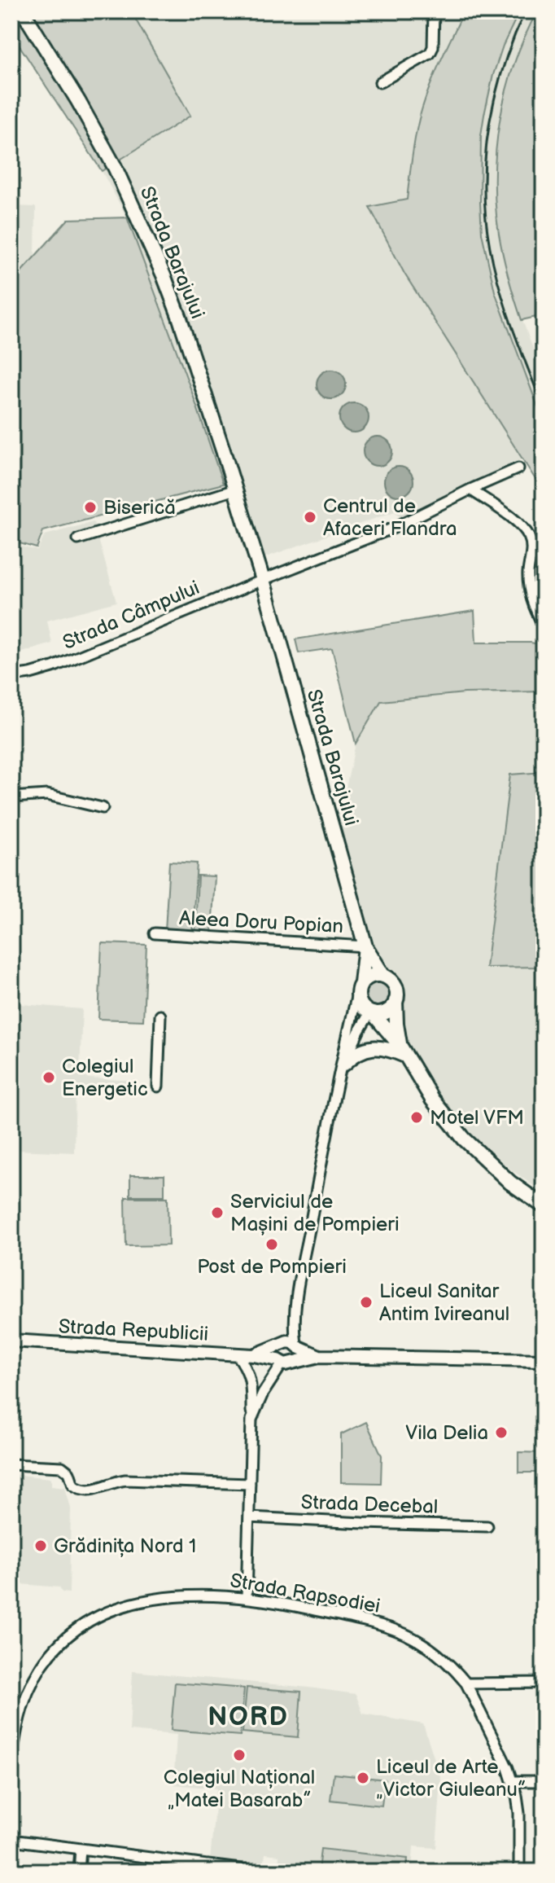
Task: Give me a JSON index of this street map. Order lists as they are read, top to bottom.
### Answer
{
  "streets": {
    "highway": ["Strada Barajului"],
    "main road": ["Strada Republicii"],
    "street": [
      "Strada Câmpului",
      "Aleea Doru Popian",
      "Strada Decebal",
      "Strada Rapsodiei"
    ]
  },
  "crossings": [
    ["Strada Barajului", "Strada Câmpului"],
    ["Strada Barajului", "Aleea Doru Popian"]
  ],
  "districts": ["NORD"],
  "places": [
    "Biserică",
    "Centrul de Afaceri Flandra",
    "Colegiul Energetic",
    "Motel VFM",
    "Serviciul de Mașini de Pompieri",
    "Post de Pompieri",
    "Liceul Sanitar Antim Ivireanul",
    "Vila Delia",
    "Grădinița Nord 1",
    "Colegiul Național „Matei Basarab”",
    "Liceul de Arte „Victor Giuleanu”"
  ]
}
